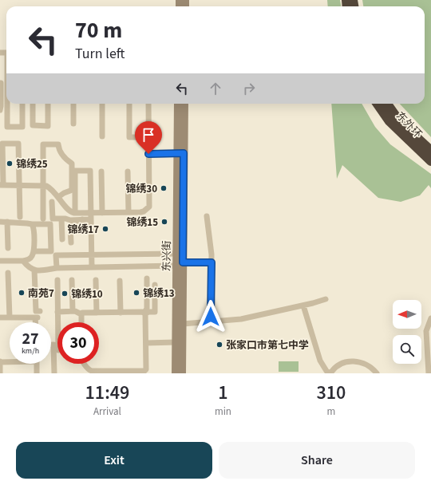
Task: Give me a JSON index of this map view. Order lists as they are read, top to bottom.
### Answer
{
  "streets": {
    "highway": ["东外环"],
    "main road": ["东兴街"]
  },
  "places": [
    "锦绣25",
    "锦绣30",
    "锦绣15",
    "锦绣17",
    "南苑7",
    "锦绣13",
    "锦绣10",
    "张家口市第七中学"
  ],
  "north": "left",
  "page": {
    "turn": ["70 m", "Turn left"],
    "speed": "27 km/h",
    "limit": "30",
    "eta": [
      "11:49",
      "Arrival",
      "1",
      "min",
      "310",
      "m"
    ],
    "buttons": ["Exit", "Share"]
  }
}
